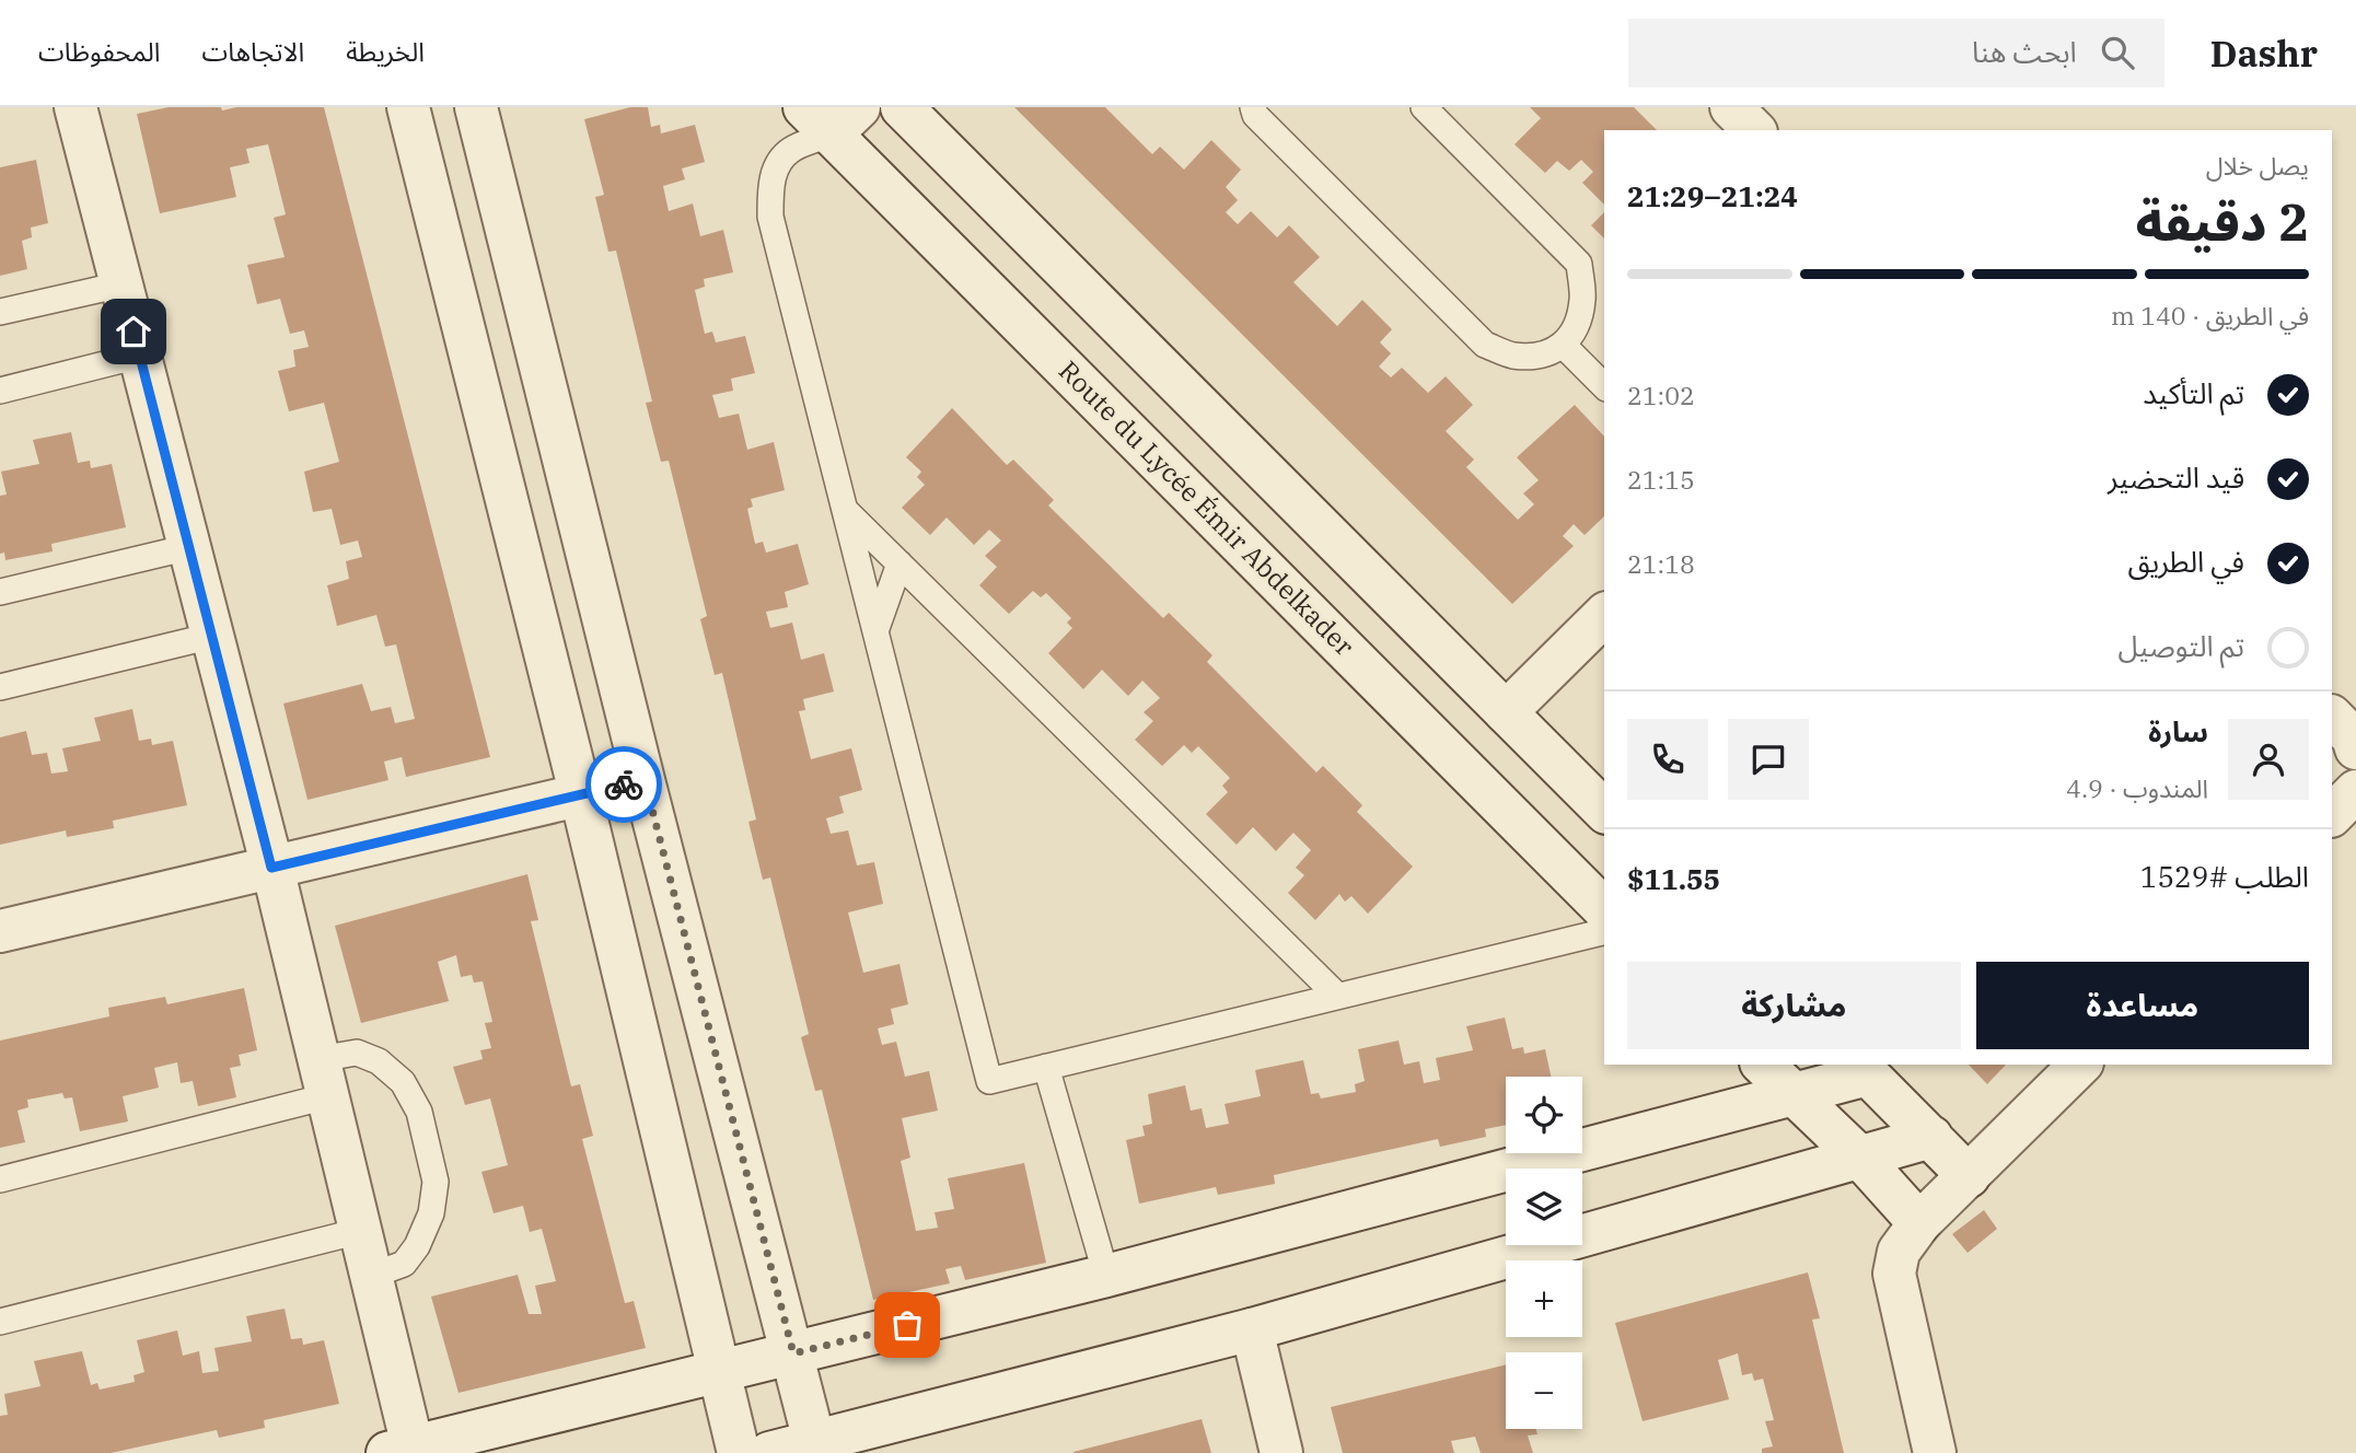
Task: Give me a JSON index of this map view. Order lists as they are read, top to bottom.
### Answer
{
  "streets": {
    "street": ["Route du Lycée Émir Abdelkader"]
  },
  "page": {
    "header": "Dashr",
    "search": "ابحث هنا",
    "nav": ["الخريطة", "الاتجاهات", "المحفوظات"],
    "heading": ["2 دقيقة", "يصل خلال", "21:24–21:29"],
    "panel": [
      "سارة",
      "المندوب · 4.9",
      "الطلب #1529",
      "$11.55"
    ],
    "bar": "في الطريق · 140 m",
    "list": [
      ["تم التأكيد", "21:02"],
      ["قيد التحضير", "21:15"],
      ["في الطريق", "21:18"],
      "تم التوصيل"
    ],
    "buttons": ["مساعدة", "مشاركة"],
    "map_buttons": ["+", "−"]
  }
}
